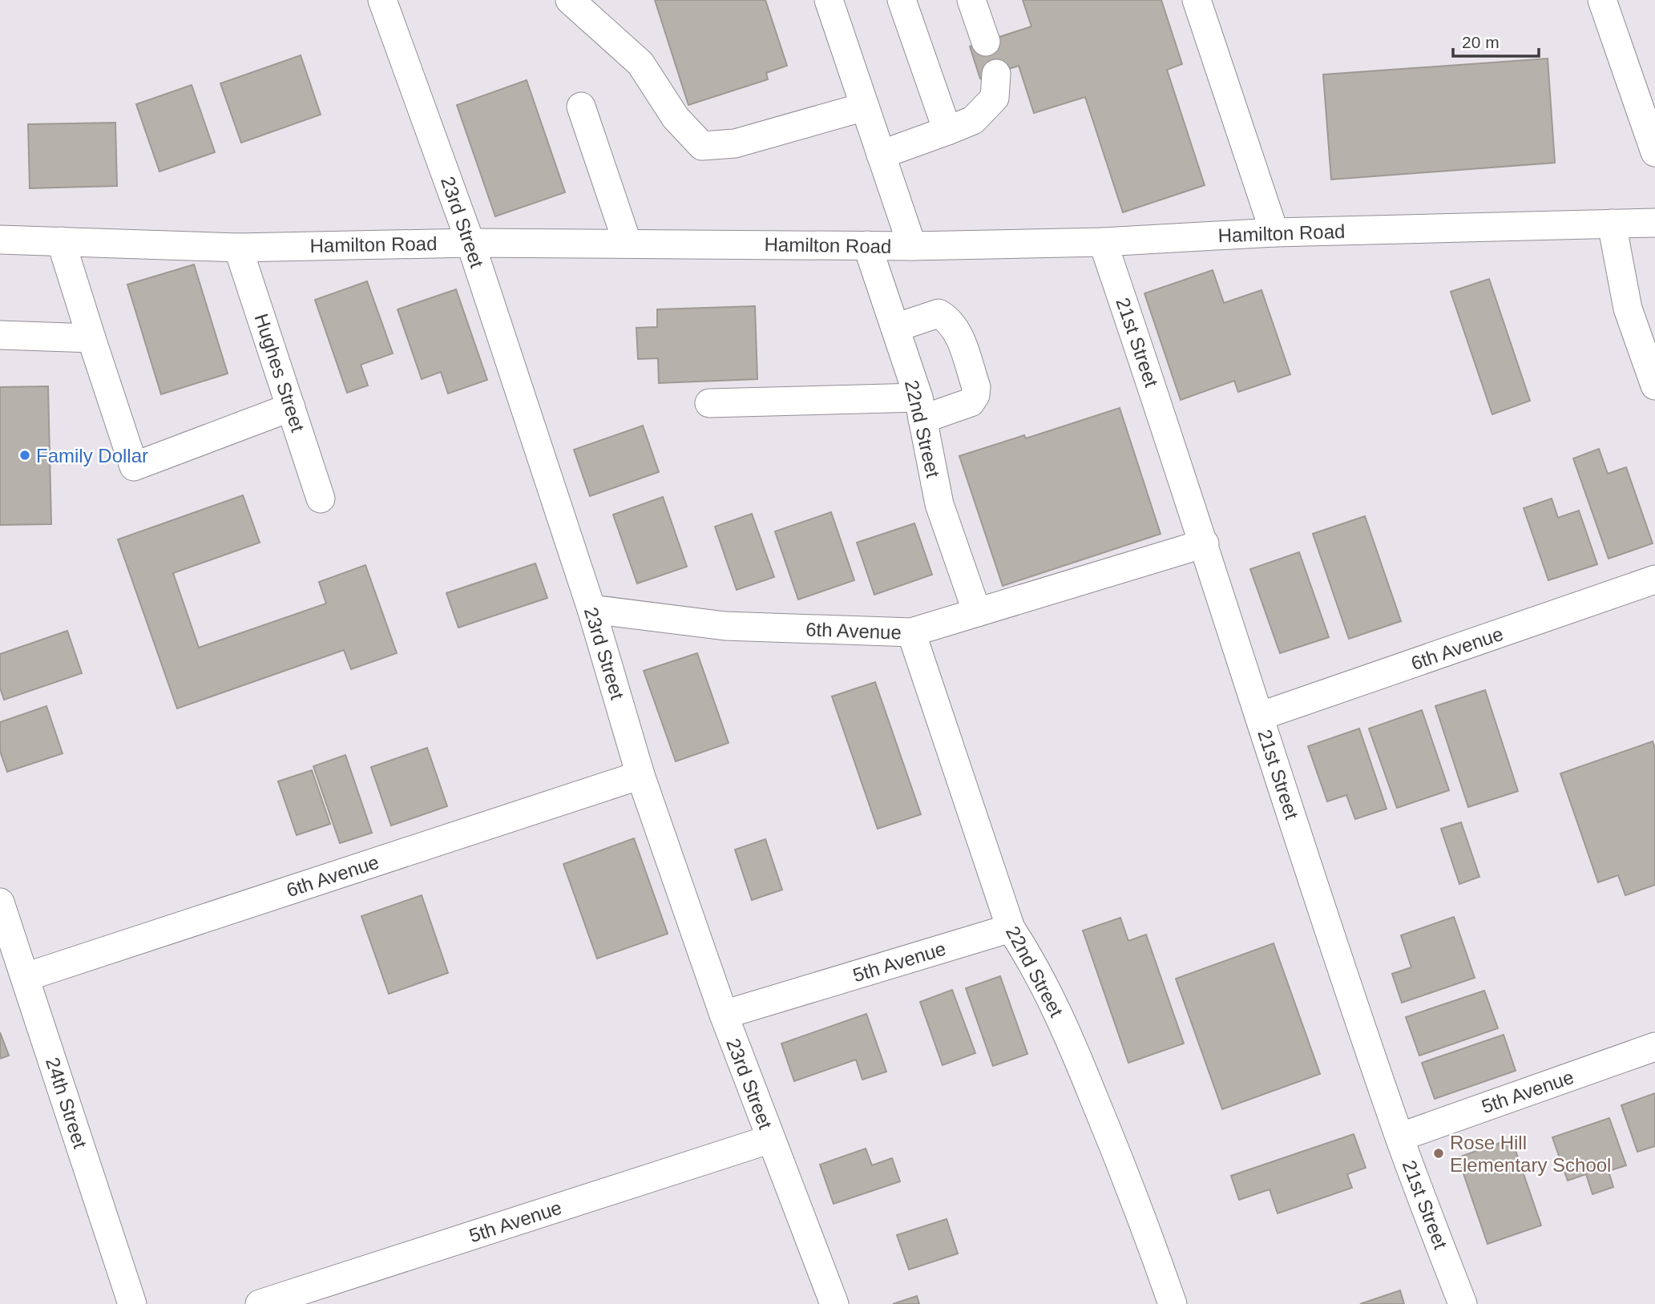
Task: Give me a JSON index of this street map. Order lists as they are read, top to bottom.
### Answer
{
  "streets": {
    "street": [
      "23rd Street",
      "Hamilton Road",
      "21st Street",
      "Hughes Street",
      "22nd Street",
      "6th Avenue",
      "5th Avenue",
      "24th Street"
    ]
  },
  "crossings": [
    ["23rd Street", "Hamilton Road"],
    ["23rd Street", "6th Avenue"],
    ["23rd Street", "5th Avenue"],
    ["Hamilton Road", "21st Street"],
    ["Hamilton Road", "Hughes Street"],
    ["Hamilton Road", "22nd Street"],
    ["21st Street", "6th Avenue"],
    ["21st Street", "5th Avenue"],
    ["22nd Street", "6th Avenue"],
    ["22nd Street", "5th Avenue"],
    ["6th Avenue", "24th Street"]
  ],
  "places": ["Family Dollar", "Rose Hill Elementary School"],
  "scale_bar": "20 m"
}
